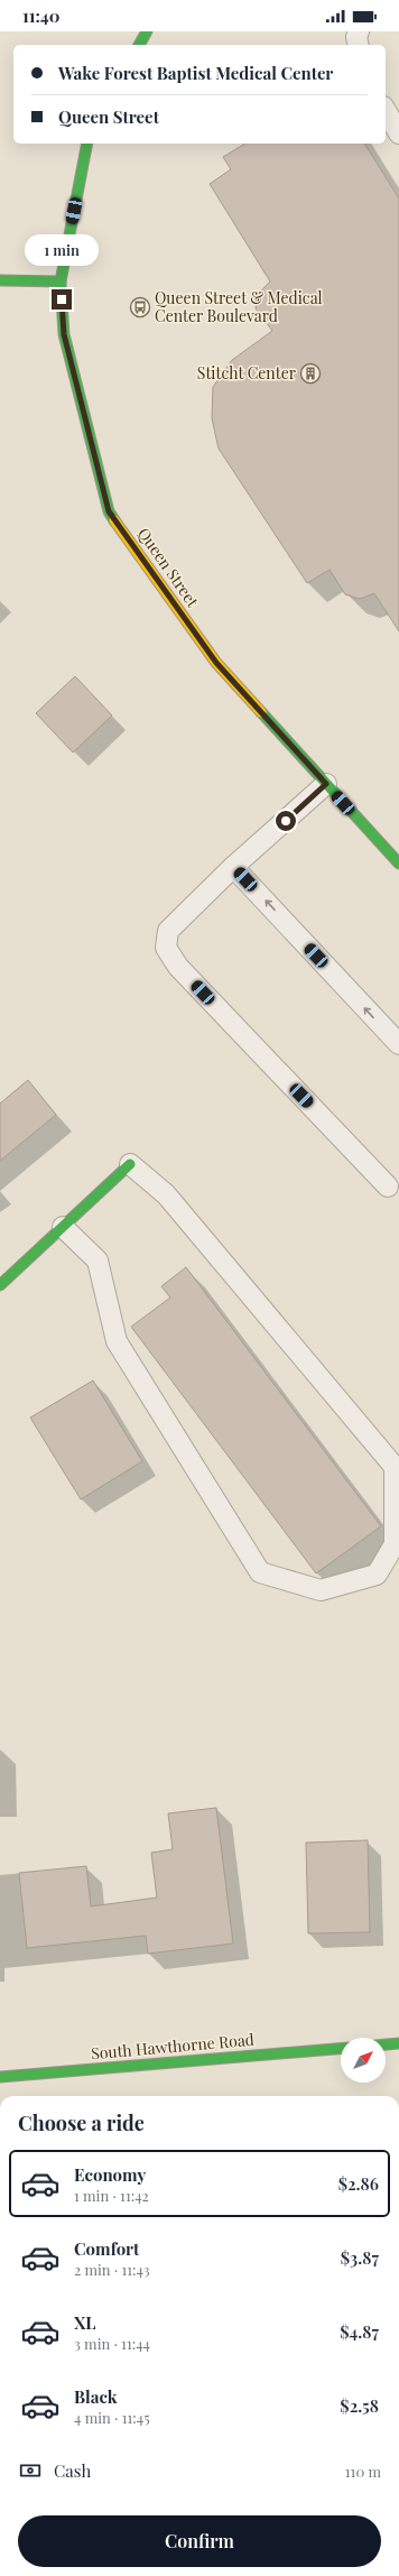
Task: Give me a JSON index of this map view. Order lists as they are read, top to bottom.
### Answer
{
  "streets": {
    "street": ["Queen Street", "South Hawthorne Road"]
  },
  "places": {
    "bus stop": ["Queen Street & Medical Center Boulevard"],
    "building": ["Stitcht Center"]
  },
  "north": "top right",
  "page": {
    "status": "11:40",
    "banner": ["Wake Forest Baptist Medical Center", "Queen Street"],
    "bubble": "1 min",
    "heading": "Choose a ride",
    "list": [
      {
        "name": "Economy",
        "note": "1 min · 11:42",
        "value": "$2.86"
      },
      {
        "name": "Comfort",
        "note": "2 min · 11:43",
        "value": "$3.87"
      },
      {
        "name": "XL",
        "note": "3 min · 11:44",
        "value": "$4.87"
      },
      {
        "name": "Black",
        "note": "4 min · 11:45",
        "value": "$2.58"
      }
    ],
    "pay": ["Cash", "110 m"],
    "buttons": "Confirm"
  }
}
